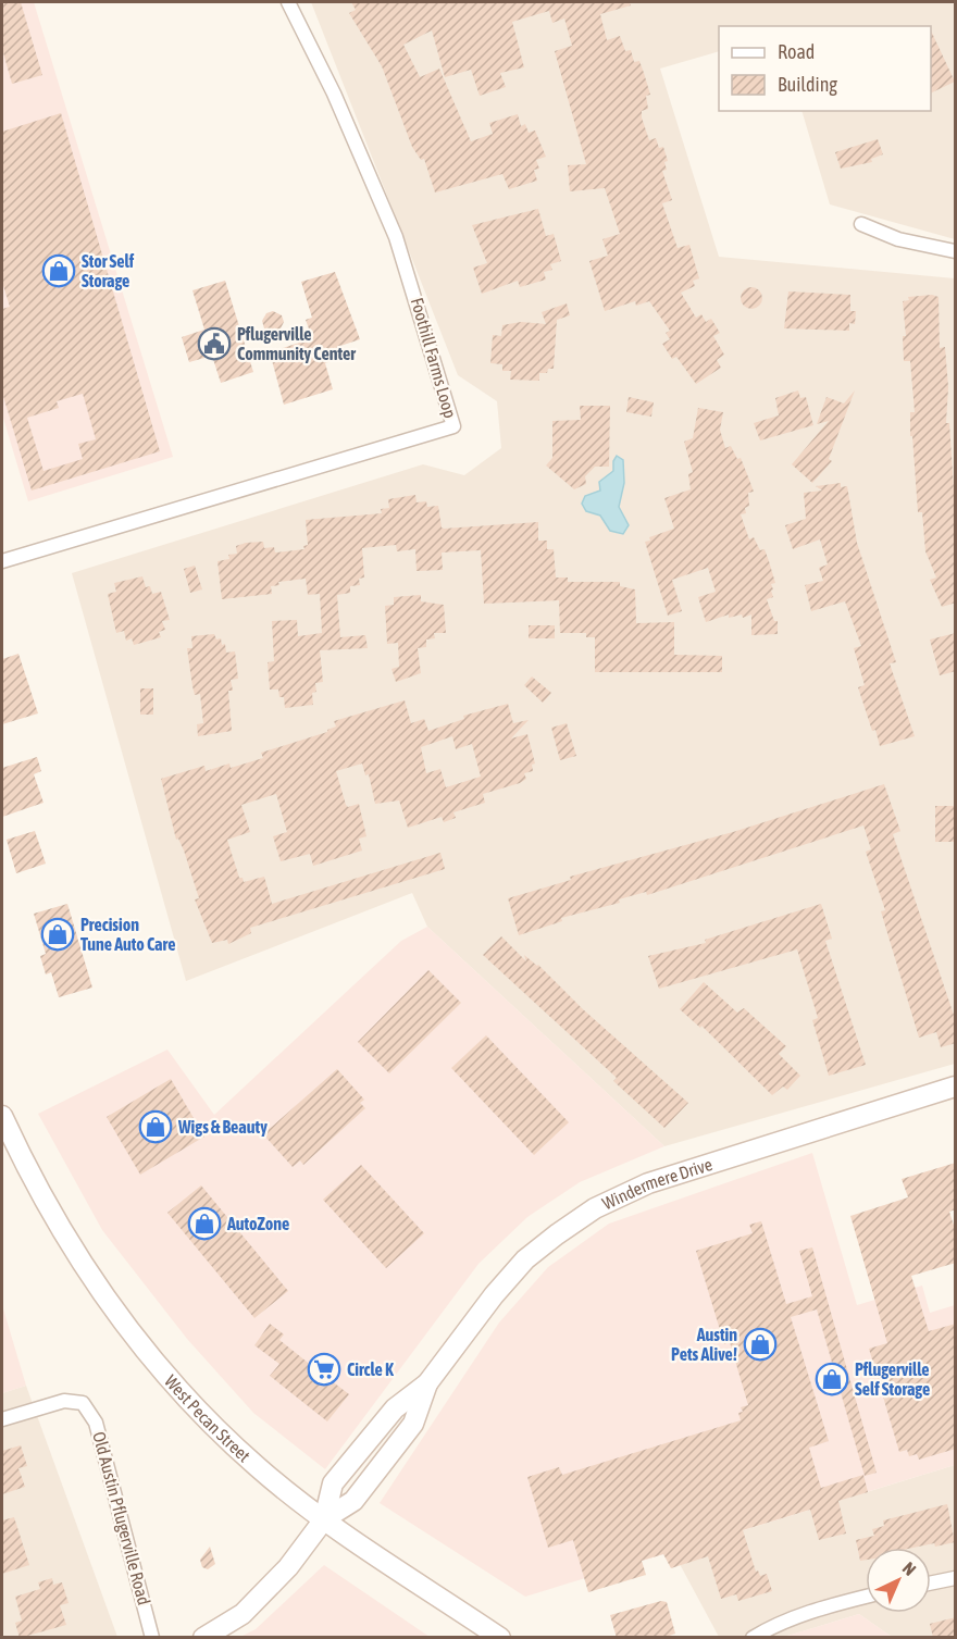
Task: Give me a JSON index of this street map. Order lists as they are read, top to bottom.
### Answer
{
  "streets": {
    "street": [
      "Foothill Farms Loop",
      "Windermere Drive",
      "West Pecan Street",
      "Old Austin Pflugerville Road"
    ]
  },
  "crossings": [
    ["Windermere Drive", "West Pecan Street"]
  ],
  "places": {
    "shop": [
      "Stor Self Storage",
      "Precision Tune Auto Care",
      "Wigs & Beauty",
      "AutoZone",
      "Austin Pets Alive!",
      "Pflugerville Self Storage"
    ],
    "public building": ["Pflugerville Community Center"],
    "supermarket": ["Circle K"]
  },
  "legend": ["Road", "Building"],
  "north": "top right"
}
